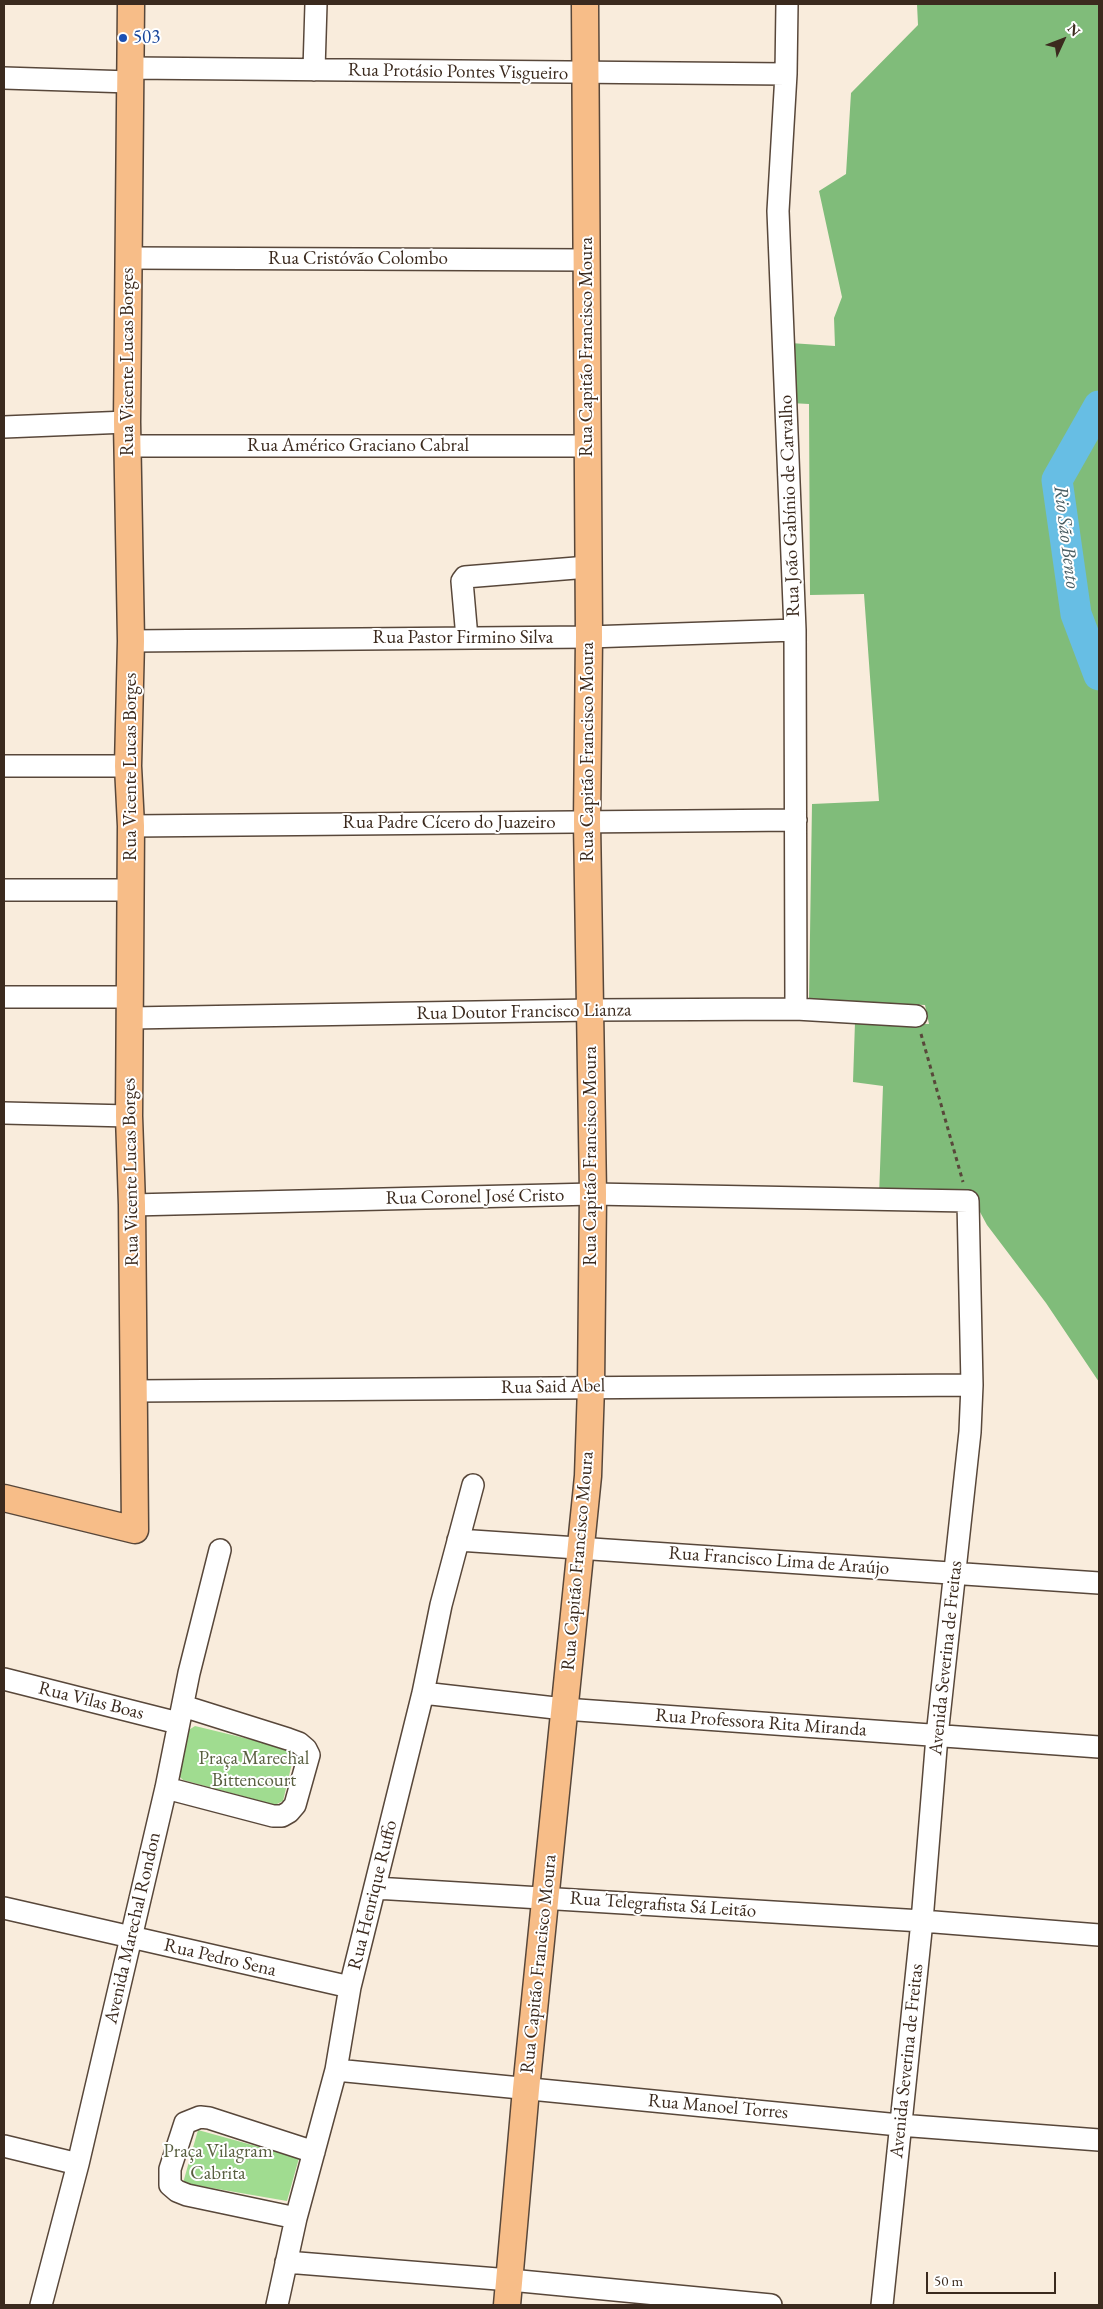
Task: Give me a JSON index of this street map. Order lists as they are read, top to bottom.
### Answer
{
  "streets": {
    "main road": ["Rua Capitão Francisco Moura", "Rua Vicente Lucas Borges"],
    "street": [
      "Rua Protásio Pontes Visgueiro",
      "Rua Cristóvão Colombo",
      "Rua Américo Graciano Cabral",
      "Rua João Gabínio de Carvalho",
      "Rua Pastor Firmino Silva",
      "Rua Padre Cícero do Juazeiro",
      "Rua Doutor Francisco Lianza",
      "Rua Coronel José Cristo",
      "Rua Said Abel",
      "Rua Francisco Lima de Araújo",
      "Avenida Severina de Freitas",
      "Rua Vilas Boas",
      "Rua Professora Rita Miranda",
      "Rua Henrique Ruffo",
      "Rua Telegrafista Sá Leitão",
      "Avenida Marechal Rondon",
      "Rua Pedro Sena",
      "Rua Manoel Torres"
    ]
  },
  "crossings": [
    ["Rua Protásio Pontes Visgueiro", "Rua Capitão Francisco Moura"],
    ["Rua Protásio Pontes Visgueiro", "Rua Vicente Lucas Borges"],
    ["Rua Protásio Pontes Visgueiro", "Rua João Gabínio de Carvalho"],
    ["Rua Cristóvão Colombo", "Rua Capitão Francisco Moura"],
    ["Rua Cristóvão Colombo", "Rua Vicente Lucas Borges"],
    ["Rua Capitão Francisco Moura", "Rua Américo Graciano Cabral"],
    ["Rua Capitão Francisco Moura", "Rua Pastor Firmino Silva"],
    ["Rua Capitão Francisco Moura", "Rua Padre Cícero do Juazeiro"],
    ["Rua Capitão Francisco Moura", "Rua Doutor Francisco Lianza"],
    ["Rua Capitão Francisco Moura", "Rua Coronel José Cristo"],
    ["Rua Capitão Francisco Moura", "Rua Said Abel"],
    ["Rua Capitão Francisco Moura", "Rua Francisco Lima de Araújo"],
    ["Rua Capitão Francisco Moura", "Rua Professora Rita Miranda"],
    ["Rua Capitão Francisco Moura", "Rua Telegrafista Sá Leitão"],
    ["Rua Capitão Francisco Moura", "Rua Manoel Torres"],
    ["Rua Vicente Lucas Borges", "Rua Américo Graciano Cabral"],
    ["Rua Vicente Lucas Borges", "Rua Pastor Firmino Silva"],
    ["Rua Vicente Lucas Borges", "Rua Padre Cícero do Juazeiro"],
    ["Rua Vicente Lucas Borges", "Rua Doutor Francisco Lianza"],
    ["Rua Vicente Lucas Borges", "Rua Coronel José Cristo"],
    ["Rua Vicente Lucas Borges", "Rua Said Abel"],
    ["Rua João Gabínio de Carvalho", "Rua Pastor Firmino Silva"],
    ["Rua João Gabínio de Carvalho", "Rua Padre Cícero do Juazeiro"],
    ["Rua João Gabínio de Carvalho", "Rua Doutor Francisco Lianza"],
    ["Rua Coronel José Cristo", "Avenida Severina de Freitas"],
    ["Rua Said Abel", "Avenida Severina de Freitas"],
    ["Rua Francisco Lima de Araújo", "Avenida Severina de Freitas"],
    ["Rua Francisco Lima de Araújo", "Rua Henrique Ruffo"],
    ["Avenida Severina de Freitas", "Rua Professora Rita Miranda"],
    ["Avenida Severina de Freitas", "Rua Telegrafista Sá Leitão"],
    ["Avenida Severina de Freitas", "Rua Manoel Torres"],
    ["Rua Vilas Boas", "Avenida Marechal Rondon"],
    ["Rua Professora Rita Miranda", "Rua Henrique Ruffo"],
    ["Rua Henrique Ruffo", "Rua Telegrafista Sá Leitão"],
    ["Rua Henrique Ruffo", "Rua Pedro Sena"],
    ["Rua Henrique Ruffo", "Rua Manoel Torres"],
    ["Avenida Marechal Rondon", "Rua Pedro Sena"]
  ],
  "water": ["Rio São Bento"],
  "parks": ["Praça Marechal Bittencourt", "Praça Vilagram Cabrita"],
  "places": ["503"],
  "scale_bar": "50 m",
  "north": "top right"
}
